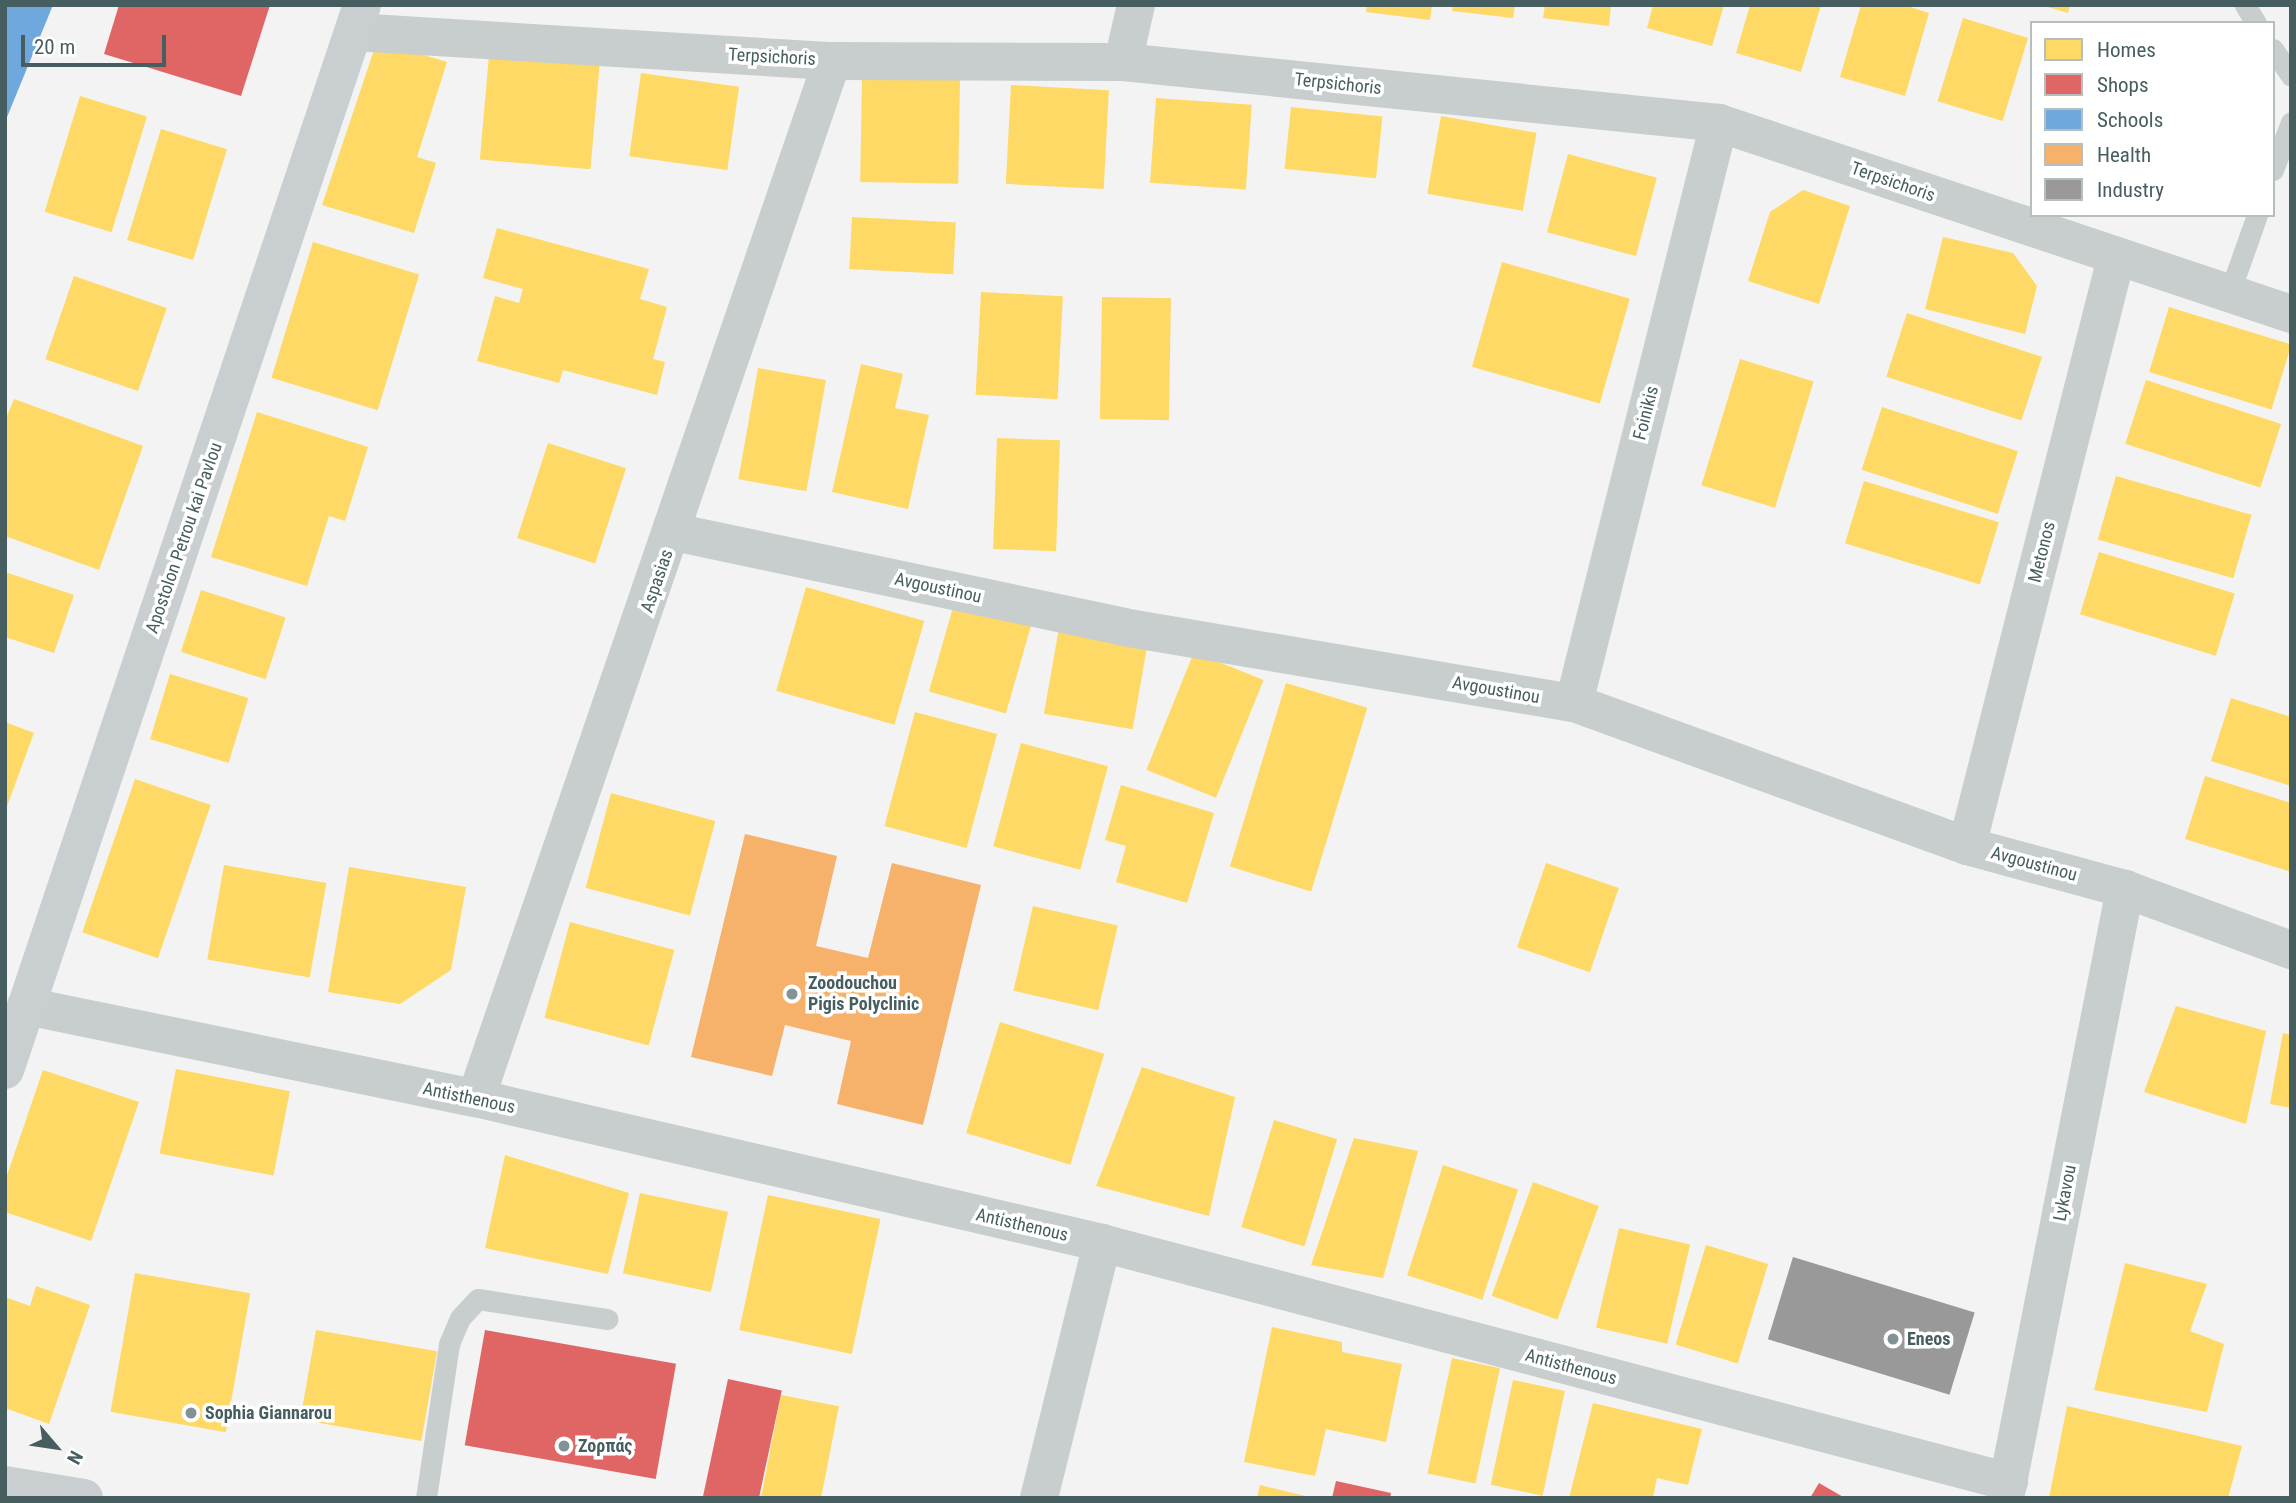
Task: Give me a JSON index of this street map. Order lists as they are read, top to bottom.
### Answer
{
  "streets": {
    "street": [
      "Terpsichoris",
      "Foinikis",
      "Apostolon Petrou kai Pavlou",
      "Metonos",
      "Aspasias",
      "Avgoustinou",
      "Antisthenous",
      "Lykavou"
    ]
  },
  "crossings": [
    ["Terpsichoris", "Foinikis"],
    ["Terpsichoris", "Apostolon Petrou kai Pavlou"],
    ["Terpsichoris", "Metonos"],
    ["Terpsichoris", "Aspasias"],
    ["Foinikis", "Avgoustinou"],
    ["Apostolon Petrou kai Pavlou", "Antisthenous"],
    ["Metonos", "Avgoustinou"],
    ["Aspasias", "Avgoustinou"],
    ["Aspasias", "Antisthenous"],
    ["Avgoustinou", "Lykavou"],
    ["Antisthenous", "Lykavou"]
  ],
  "places": [
    "Zoodouchou Pigis Polyclinic",
    "Eneos",
    "Sophia Giannarou",
    "Ζορπάς"
  ],
  "legend": [
    "Homes",
    "Shops",
    "Schools",
    "Health",
    "Industry"
  ],
  "scale_bar": "20 m",
  "north": "bottom right"
}
